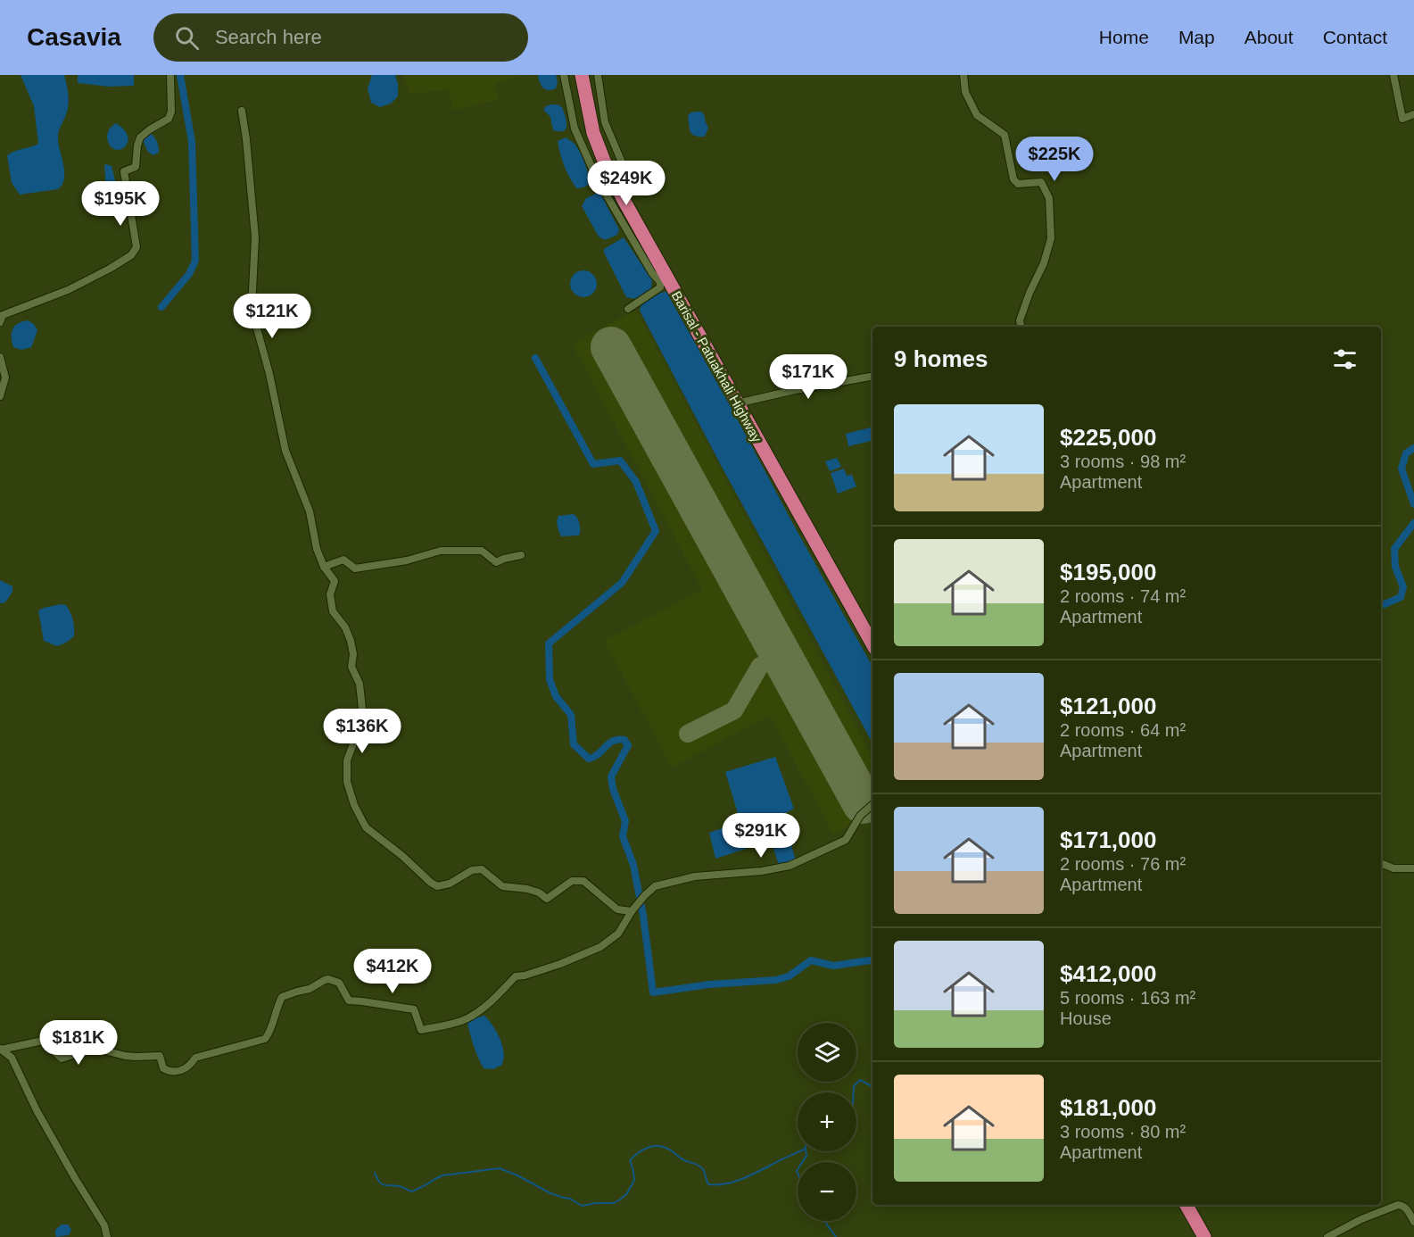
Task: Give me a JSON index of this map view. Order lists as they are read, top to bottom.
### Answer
{
  "streets": {
    "highway": ["Barisal - Patuakhali Highway"]
  },
  "page": {
    "header": "Casavia",
    "search": "Search here",
    "nav": [
      "Home",
      "Map",
      "About",
      "Contact"
    ],
    "price": [
      "$225K",
      "$249K",
      "$195K",
      "$121K",
      "$171K",
      "$136K",
      "$291K",
      "$412K",
      "$181K"
    ],
    "heading": "9 homes",
    "list": [
      {
        "name": "$225,000",
        "note": "3 rooms · 98 m² · Apartment"
      },
      {
        "name": "$195,000",
        "note": "2 rooms · 74 m² · Apartment"
      },
      {
        "name": "$121,000",
        "note": "2 rooms · 64 m² · Apartment"
      },
      {
        "name": "$171,000",
        "note": "2 rooms · 76 m² · Apartment"
      },
      {
        "name": "$412,000",
        "note": "5 rooms · 163 m² · House"
      },
      {
        "name": "$181,000",
        "note": "3 rooms · 80 m² · Apartment"
      }
    ],
    "map_buttons": ["+", "−"]
  }
}
